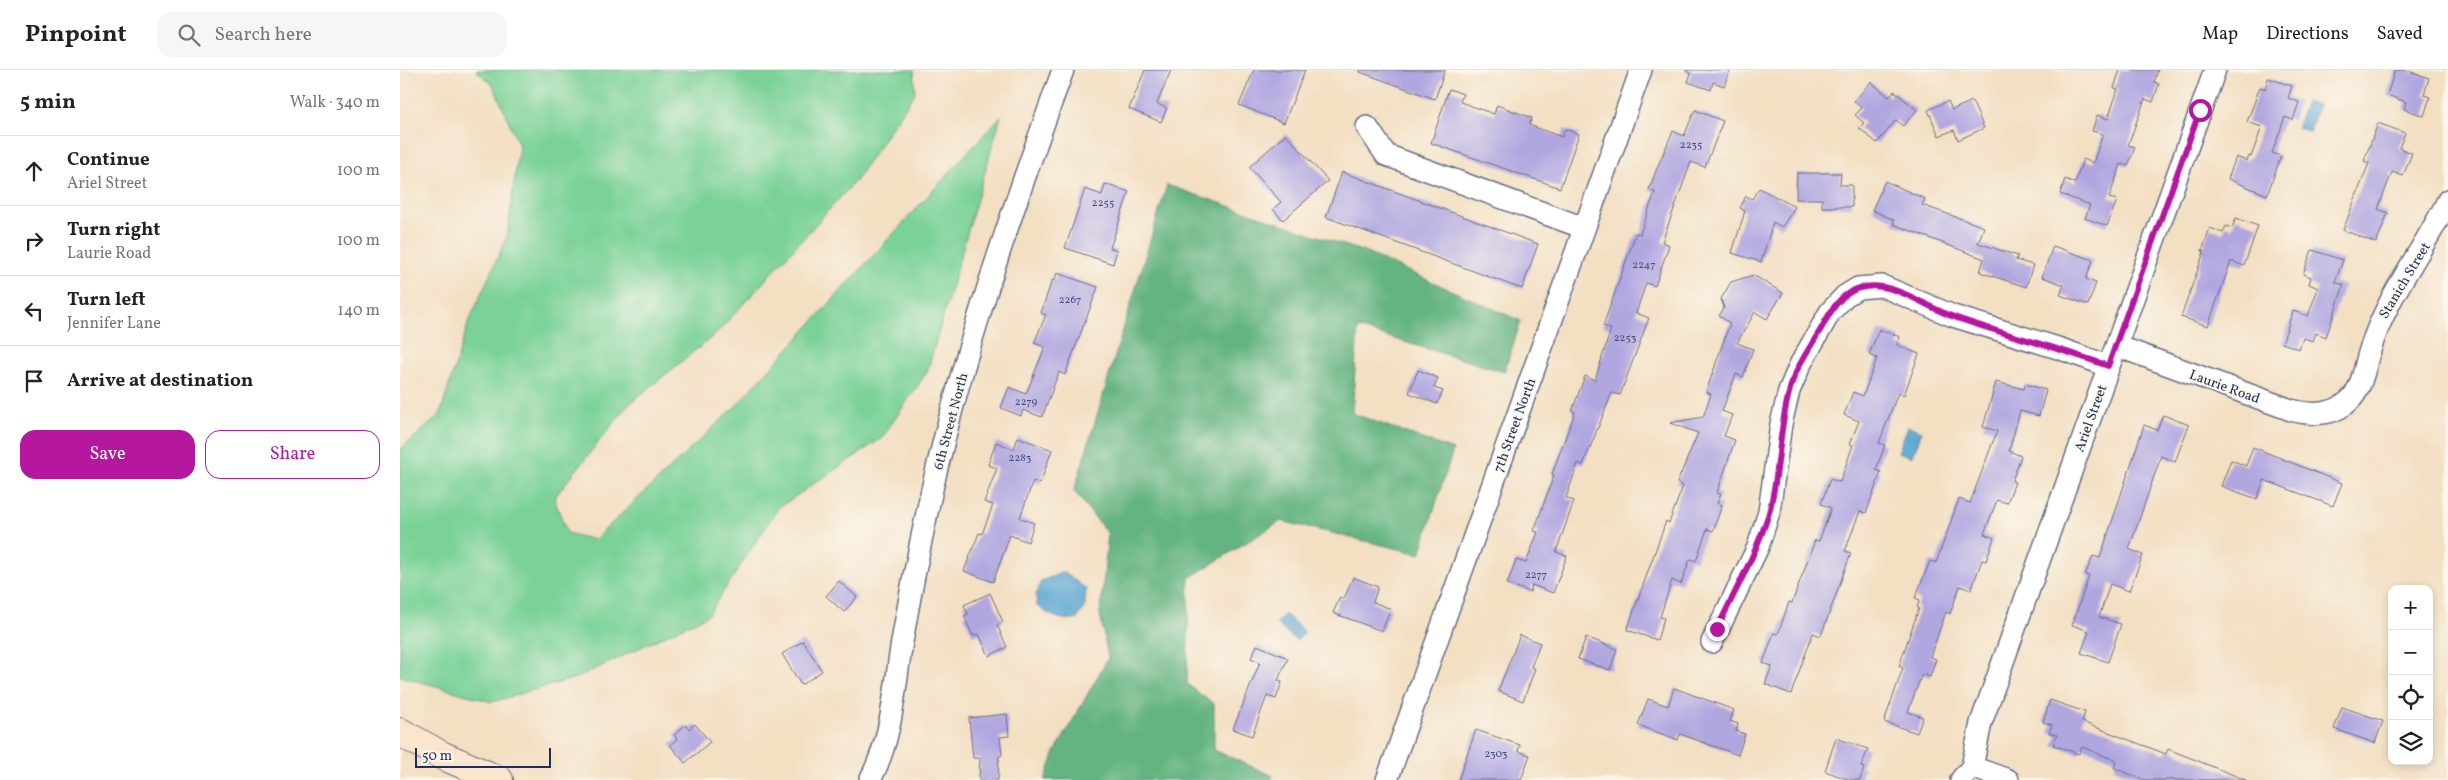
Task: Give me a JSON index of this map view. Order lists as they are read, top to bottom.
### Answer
{
  "streets": {
    "street": [
      "Stanich Street",
      "Laurie Road",
      "Ariel Street",
      "6th Street North",
      "7th Street North"
    ]
  },
  "crossings": [
    ["Stanich Street", "Laurie Road"],
    ["Laurie Road", "Ariel Street"]
  ],
  "house_numbers": [
    "2235",
    "2255",
    "2247",
    "2267",
    "2253",
    "2279",
    "2283",
    "2277",
    "2303"
  ],
  "scale_bar": "50 m",
  "page": {
    "header": "Pinpoint",
    "search": "Search here",
    "nav": ["Map", "Directions", "Saved"],
    "heading": ["5 min", "Walk · 340 m"],
    "list": [
      ["Continue", "Ariel Street", "100 m"],
      ["Turn right", "Laurie Road", "100 m"],
      ["Turn left", "Jennifer Lane", "140 m"],
      "Arrive at destination"
    ],
    "buttons": ["Save", "Share"],
    "map_buttons": ["+", "−"],
    "scale": "50 m"
  }
}
